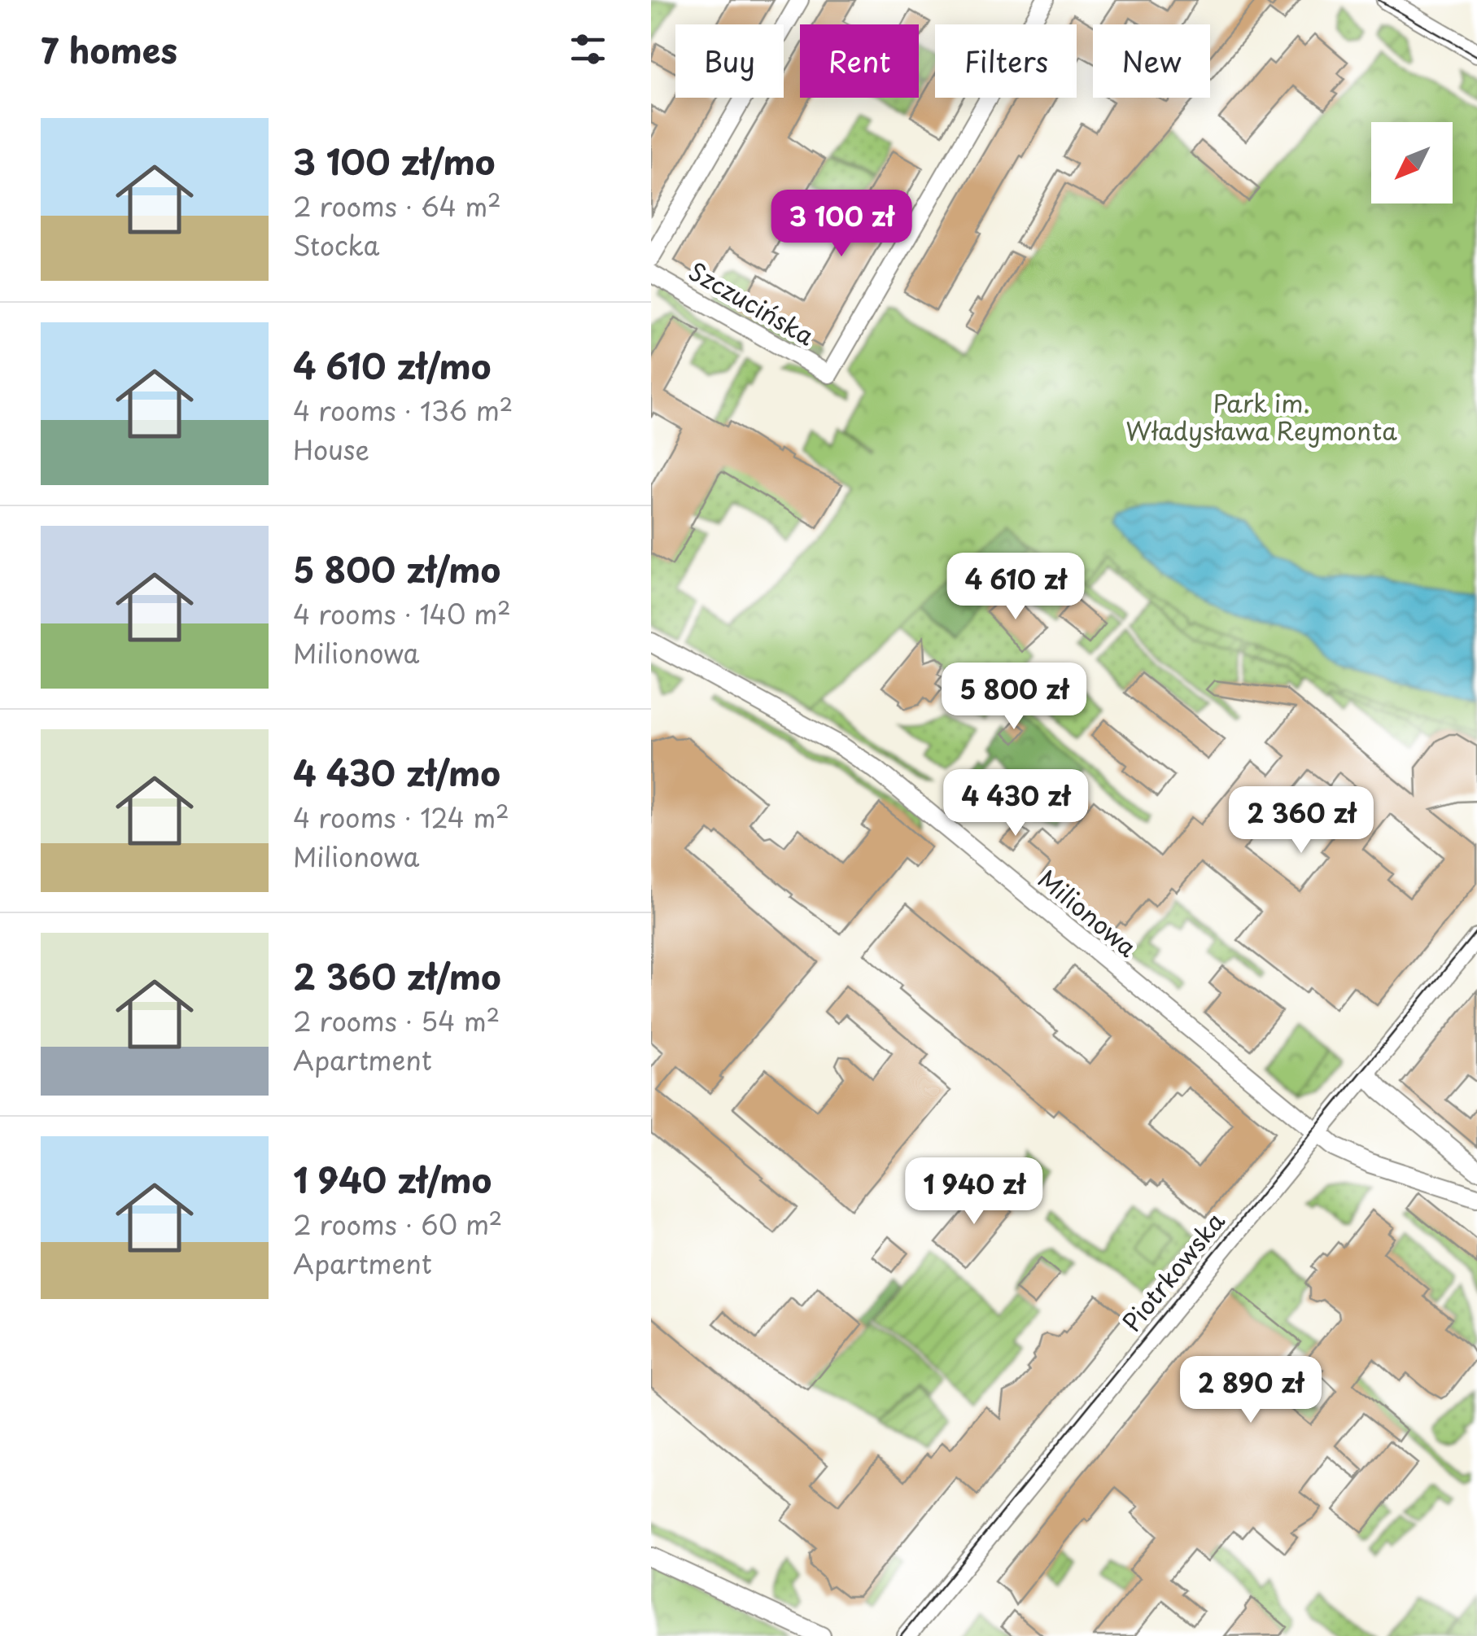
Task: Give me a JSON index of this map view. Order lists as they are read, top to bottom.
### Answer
{
  "streets": {
    "street": ["Szczucińska", "Milionowa", "Piotrkowska"]
  },
  "crossings": [
    ["Milionowa", "Piotrkowska"]
  ],
  "parks": ["Park im. Władysława Reymonta"],
  "north": "bottom left",
  "page": {
    "heading": "7 homes",
    "chip": [
      "Buy",
      "Rent",
      "Filters",
      "New"
    ],
    "list": [
      {
        "name": "3 100 zł/mo",
        "note": "2 rooms · 64 m² · Stocka"
      },
      {
        "name": "4 610 zł/mo",
        "note": "4 rooms · 136 m² · House"
      },
      {
        "name": "5 800 zł/mo",
        "note": "4 rooms · 140 m² · Milionowa"
      },
      {
        "name": "4 430 zł/mo",
        "note": "4 rooms · 124 m² · Milionowa"
      },
      {
        "name": "2 360 zł/mo",
        "note": "2 rooms · 54 m² · Apartment"
      },
      {
        "name": "1 940 zł/mo",
        "note": "2 rooms · 60 m² · Apartment"
      }
    ],
    "price": [
      "3 100 zł",
      "4 610 zł",
      "5 800 zł",
      "4 430 zł",
      "2 360 zł",
      "1 940 zł",
      "2 890 zł"
    ]
  }
}
